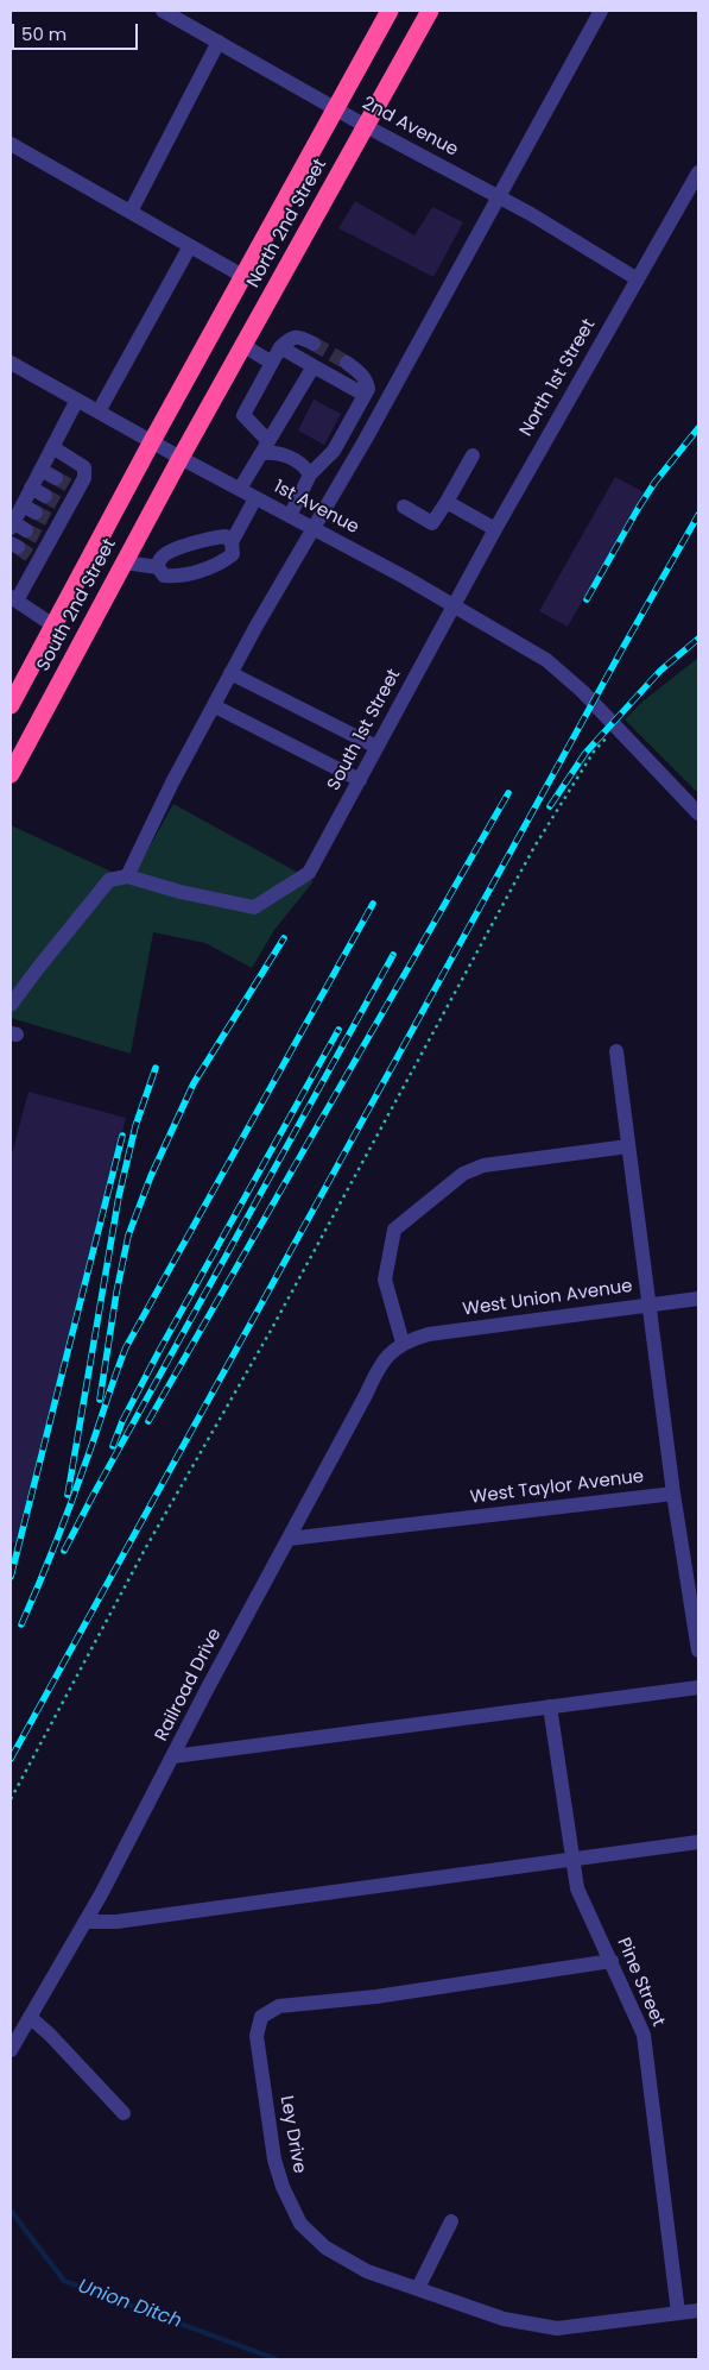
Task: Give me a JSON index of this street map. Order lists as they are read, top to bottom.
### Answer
{
  "streets": {
    "highway": ["North 2nd Street", "South 2nd Street"],
    "street": [
      "2nd Avenue",
      "North 1st Street",
      "1st Avenue",
      "South 1st Street",
      "West Union Avenue",
      "West Taylor Avenue",
      "Railroad Drive",
      "Pine Street",
      "Ley Drive"
    ]
  },
  "crossings": [
    ["2nd Avenue", "North 2nd Street"],
    ["2nd Avenue", "North 1st Street"],
    ["North 2nd Street", "1st Avenue"],
    ["North 2nd Street", "South 2nd Street"],
    ["North 1st Street", "1st Avenue"],
    ["North 1st Street", "South 1st Street"],
    ["1st Avenue", "South 2nd Street"],
    ["1st Avenue", "South 1st Street"],
    ["West Union Avenue", "Railroad Drive"],
    ["West Taylor Avenue", "Railroad Drive"],
    ["Pine Street", "Ley Drive"]
  ],
  "water": ["Union Ditch"],
  "scale_bar": "50 m"
}
